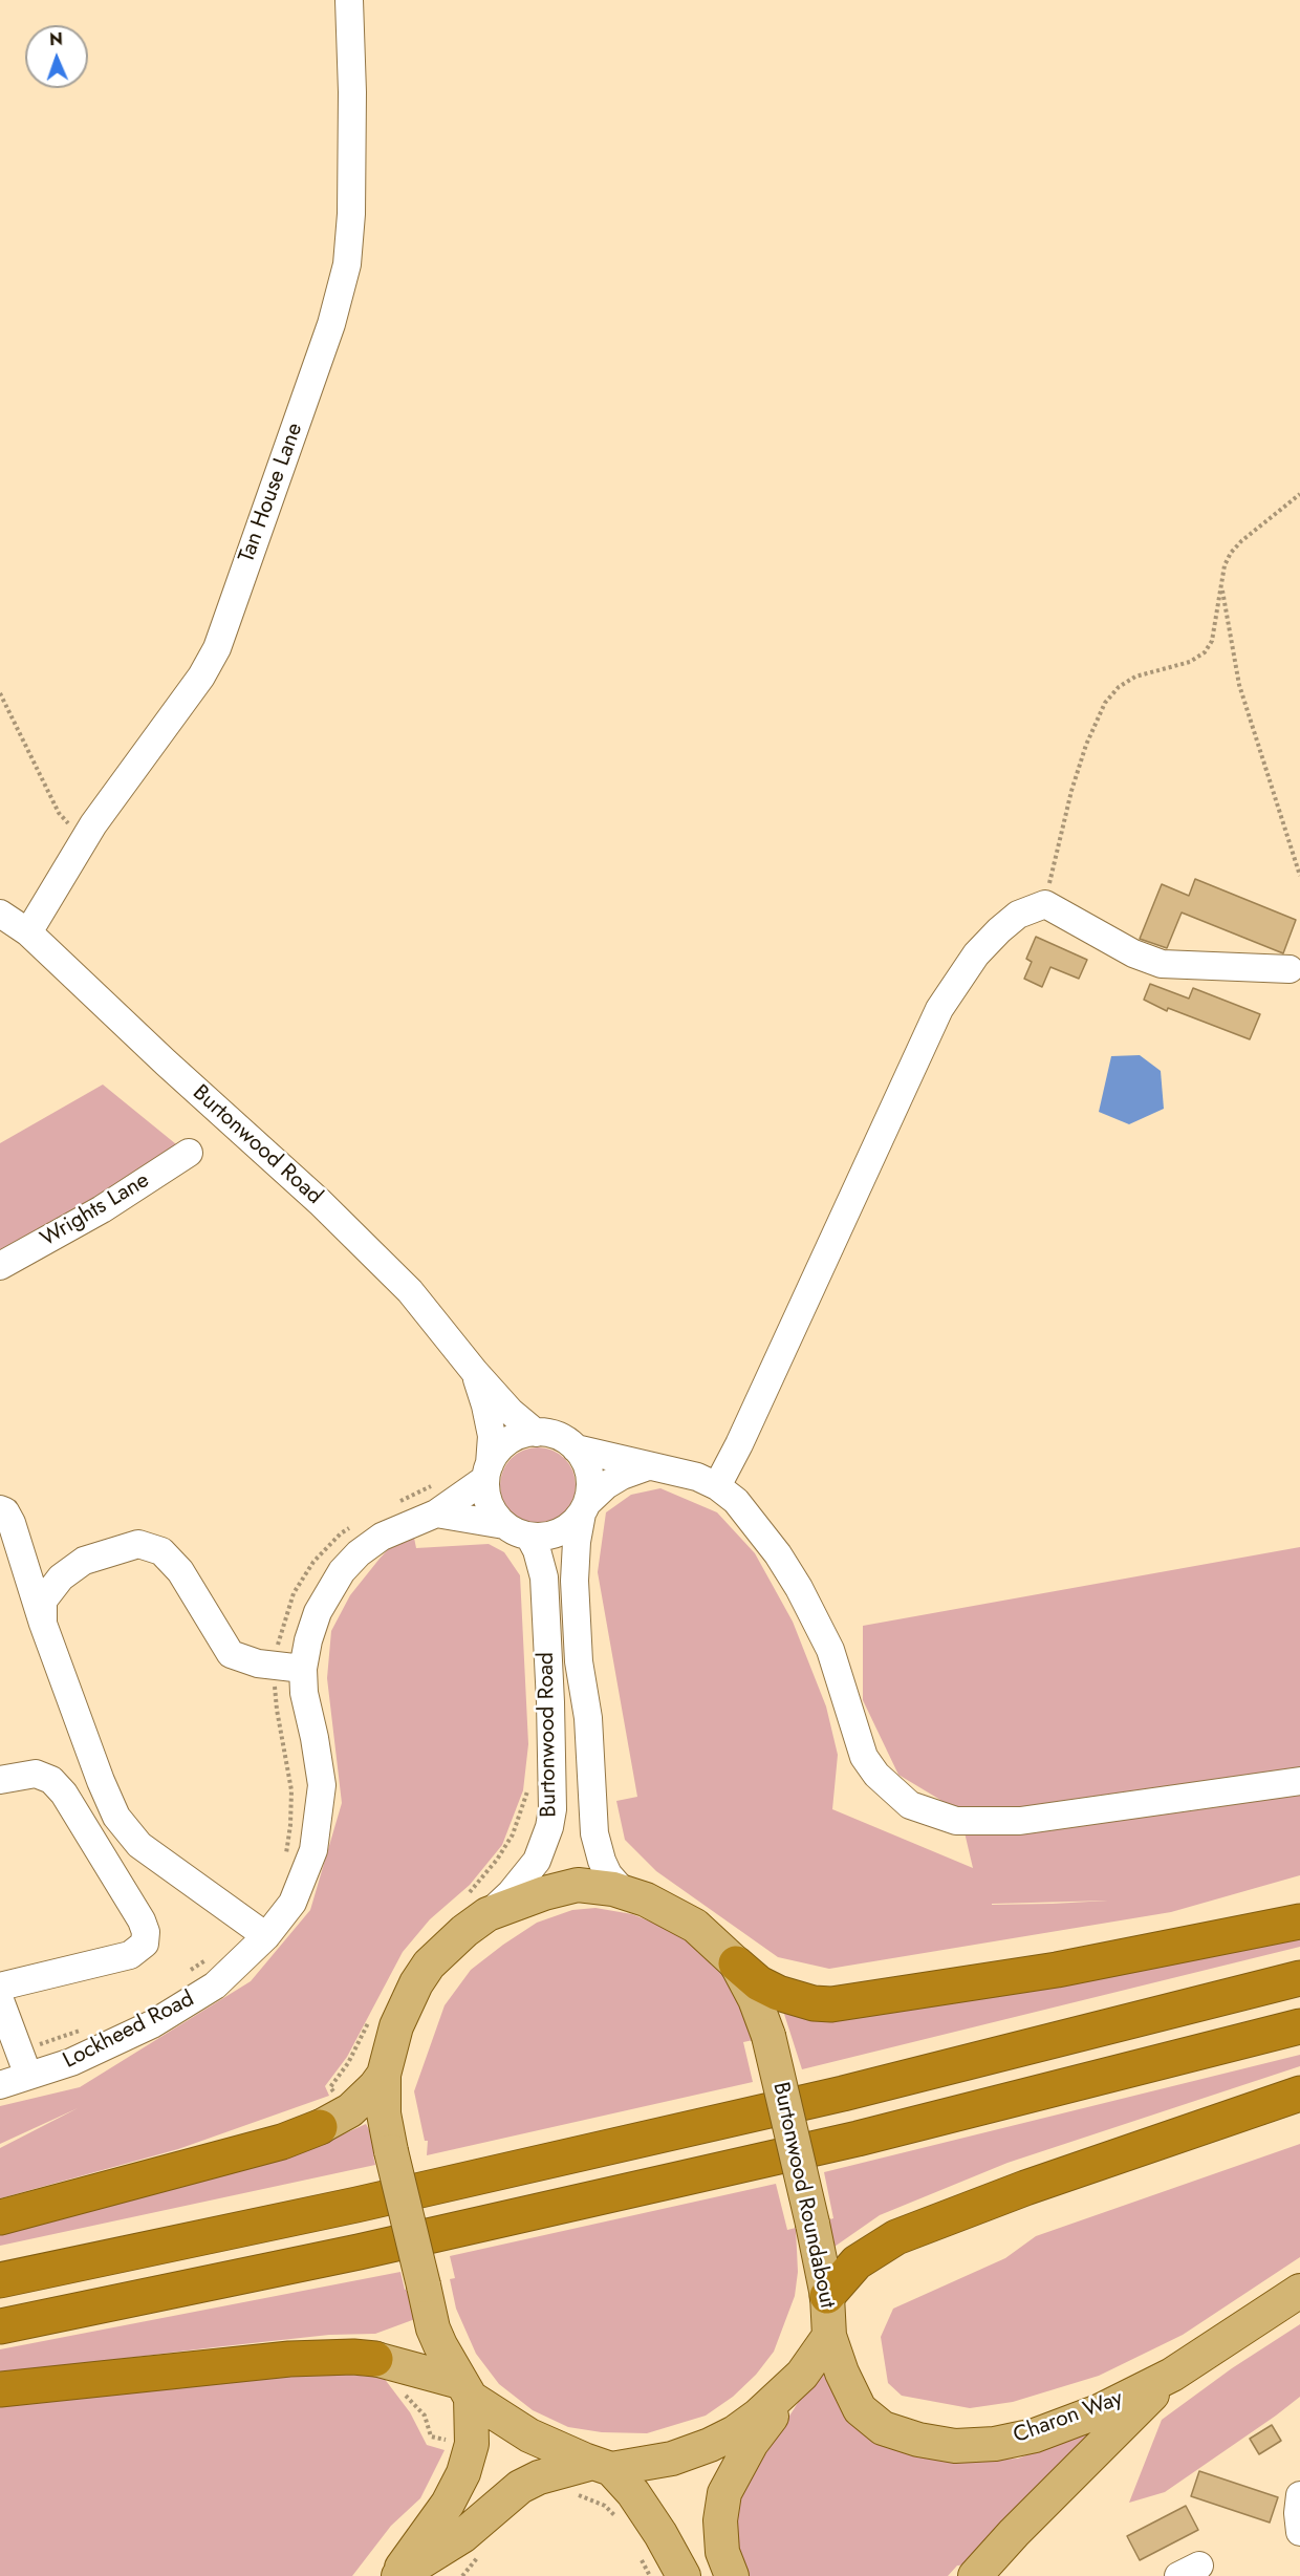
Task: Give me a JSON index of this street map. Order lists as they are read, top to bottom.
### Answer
{
  "streets": {
    "main road": ["Burtonwood Roundabout", "Charon Way"],
    "street": [
      "Tan House Lane",
      "Burtonwood Road",
      "Wrights Lane",
      "Lockheed Road"
    ]
  },
  "crossings": [
    ["Tan House Lane", "Burtonwood Road"],
    ["Burtonwood Road", "Lockheed Road"],
    ["Burtonwood Road", "Burtonwood Roundabout"],
    ["Burtonwood Roundabout", "Charon Way"]
  ],
  "north": "top"
}
